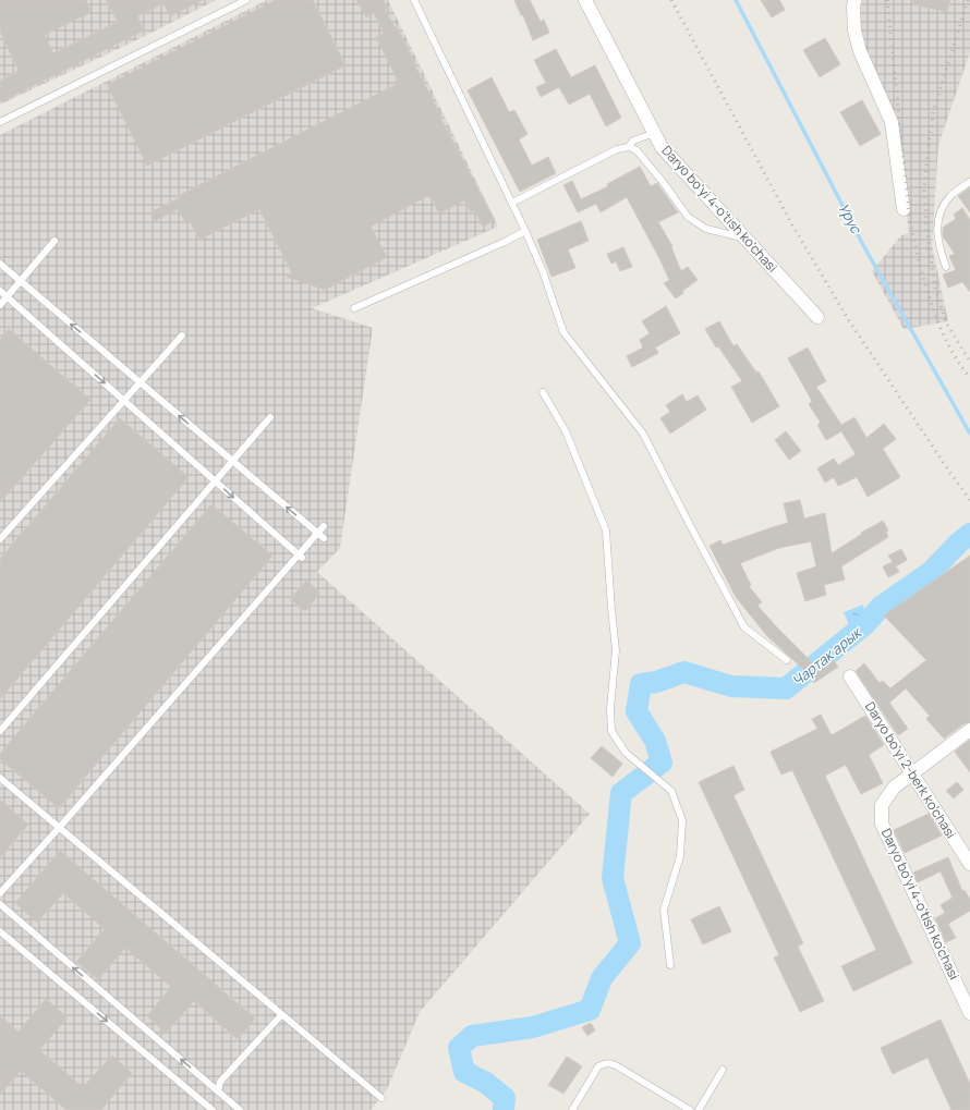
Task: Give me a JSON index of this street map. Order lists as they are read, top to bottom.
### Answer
{
  "streets": {
    "street": ["Daryo bo'yi 4-o'tish ko'chasi", "Daryo bo'yi 2-berk ko'chasi"]
  },
  "crossings": [
    ["Daryo bo'yi 4-o'tish ko'chasi", "Daryo bo'yi 2-berk ko'chasi"]
  ],
  "water": ["Урус", "Чартак арык"]
}
